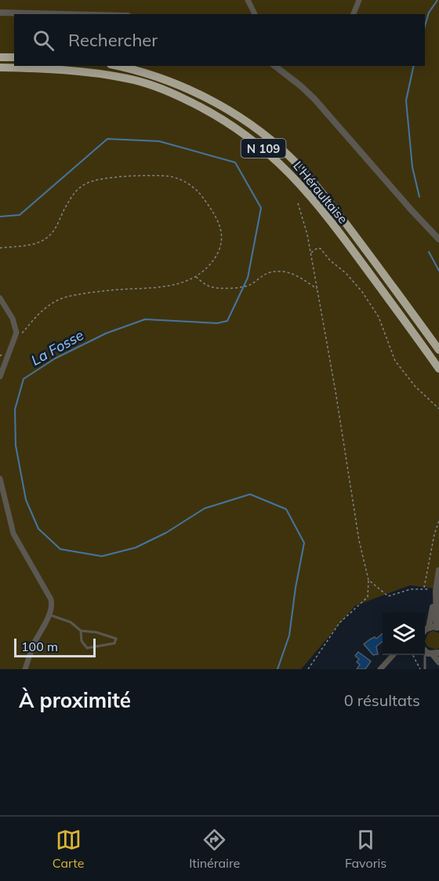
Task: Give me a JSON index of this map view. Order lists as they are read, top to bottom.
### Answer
{
  "streets": {
    "highway": ["N 109", "L'Héraultaise"]
  },
  "water": ["La Fosse"],
  "scale_bar": "100 m",
  "page": {
    "search": "Rechercher",
    "scale": "100 m",
    "heading": ["À proximité", "0 résultats"],
    "nav": ["Carte", "Itinéraire", "Favoris"]
  }
}
